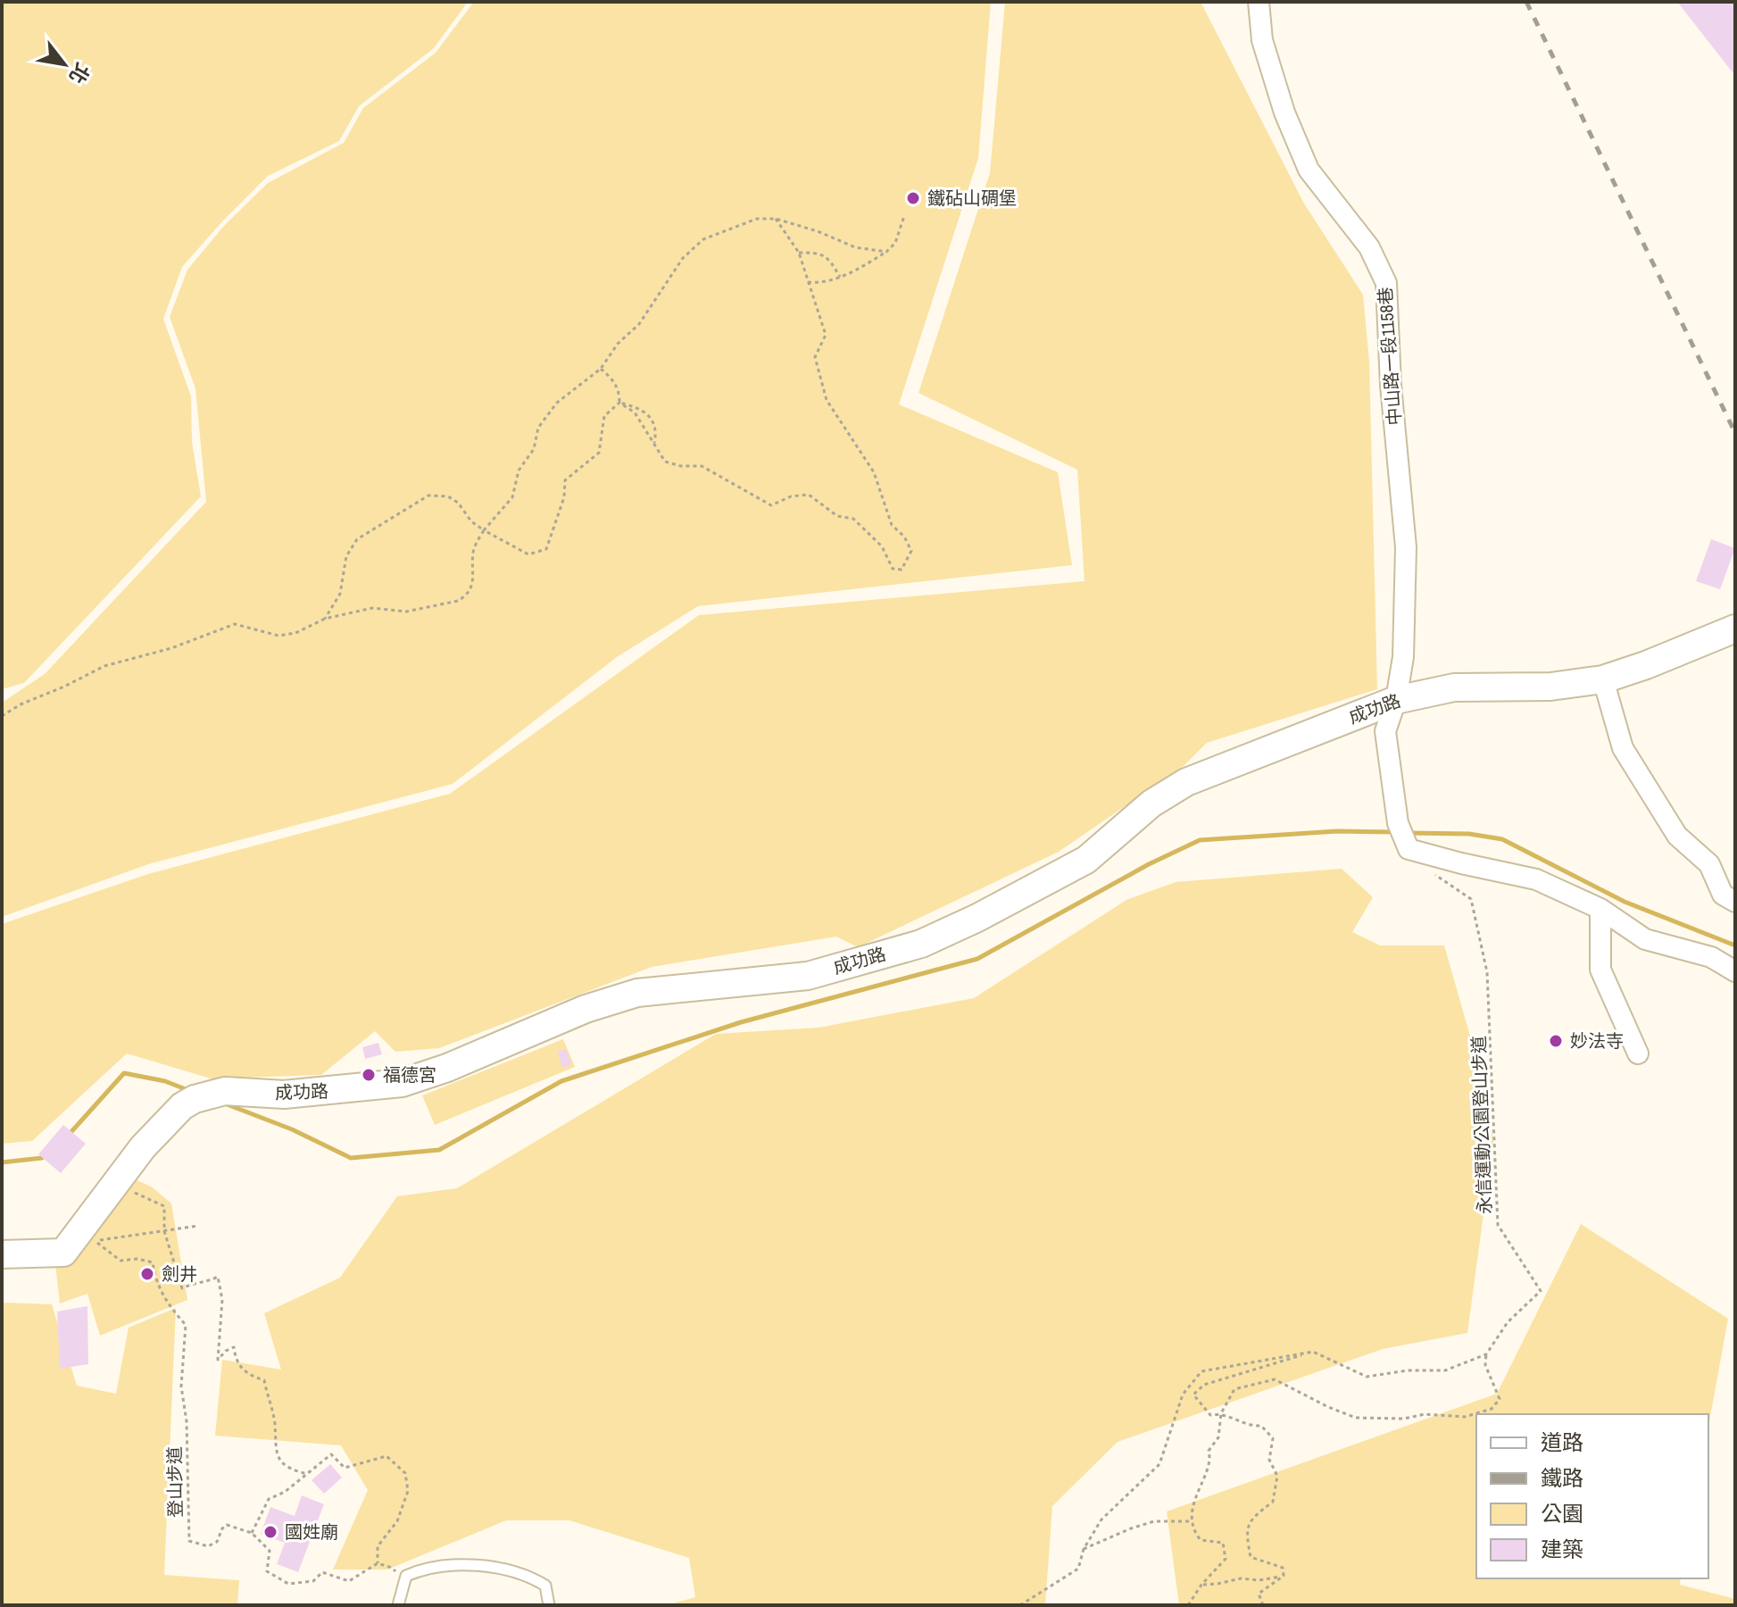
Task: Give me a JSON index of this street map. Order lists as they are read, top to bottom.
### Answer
{
  "streets": {
    "street": ["中山路一段1158巷", "成功路"],
    "path": ["永信運動公園登山步道", "登山步道"]
  },
  "crossings": [
    ["中山路一段1158巷", "成功路"]
  ],
  "places": [
    "鐵砧山碉堡",
    "妙法寺",
    "福德宮",
    "劍井",
    "國姓廟"
  ],
  "legend": [
    "道路",
    "鐵路",
    "公園",
    "建築"
  ],
  "north": "bottom right"
}
